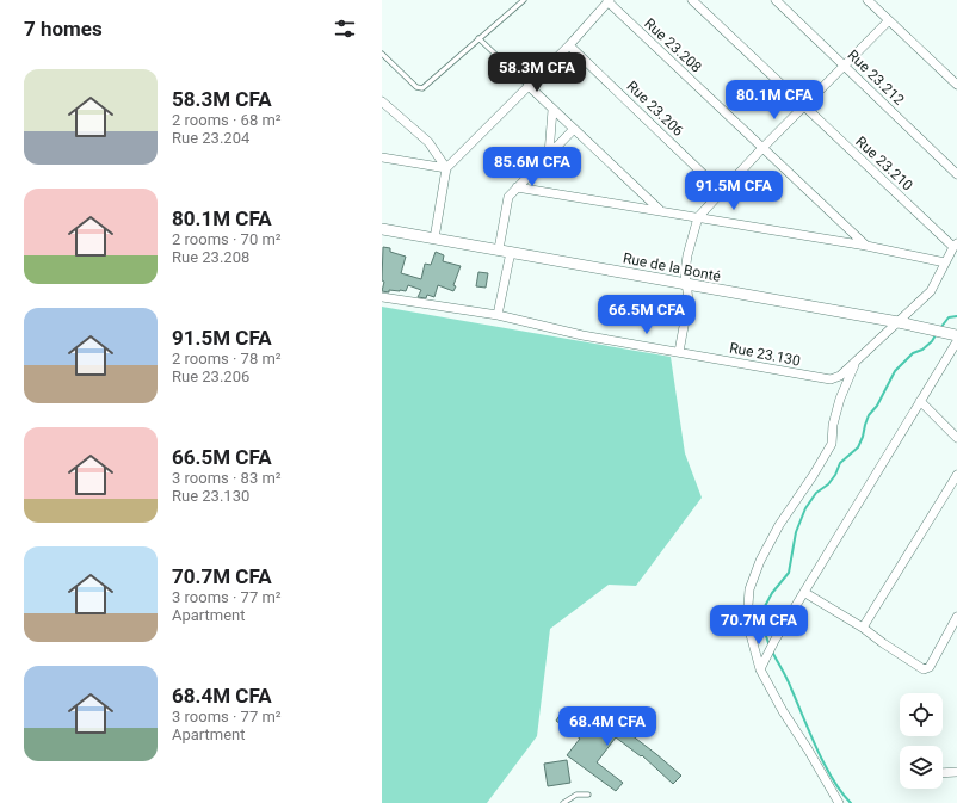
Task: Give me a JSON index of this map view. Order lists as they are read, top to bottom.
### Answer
{
  "streets": {
    "street": [
      "Rue 23.208",
      "Rue 23.212",
      "Rue 23.206",
      "Rue 23.210",
      "Rue de la Bonté",
      "Rue 23.130"
    ]
  },
  "crossings": [
    ["Rue 23.210", "Rue 23.130"],
    ["Rue de la Bonté", "Rue 23.130"]
  ],
  "page": {
    "heading": "7 homes",
    "price": [
      "58.3M CFA",
      "80.1M CFA",
      "85.6M CFA",
      "91.5M CFA",
      "66.5M CFA",
      "70.7M CFA",
      "68.4M CFA"
    ],
    "list": [
      {
        "name": "58.3M CFA",
        "note": "2 rooms · 68 m² · Rue 23.204"
      },
      {
        "name": "80.1M CFA",
        "note": "2 rooms · 70 m² · Rue 23.208"
      },
      {
        "name": "91.5M CFA",
        "note": "2 rooms · 78 m² · Rue 23.206"
      },
      {
        "name": "66.5M CFA",
        "note": "3 rooms · 83 m² · Rue 23.130"
      },
      {
        "name": "70.7M CFA",
        "note": "3 rooms · 77 m² · Apartment"
      },
      {
        "name": "68.4M CFA",
        "note": "3 rooms · 77 m² · Apartment"
      }
    ]
  }
}
